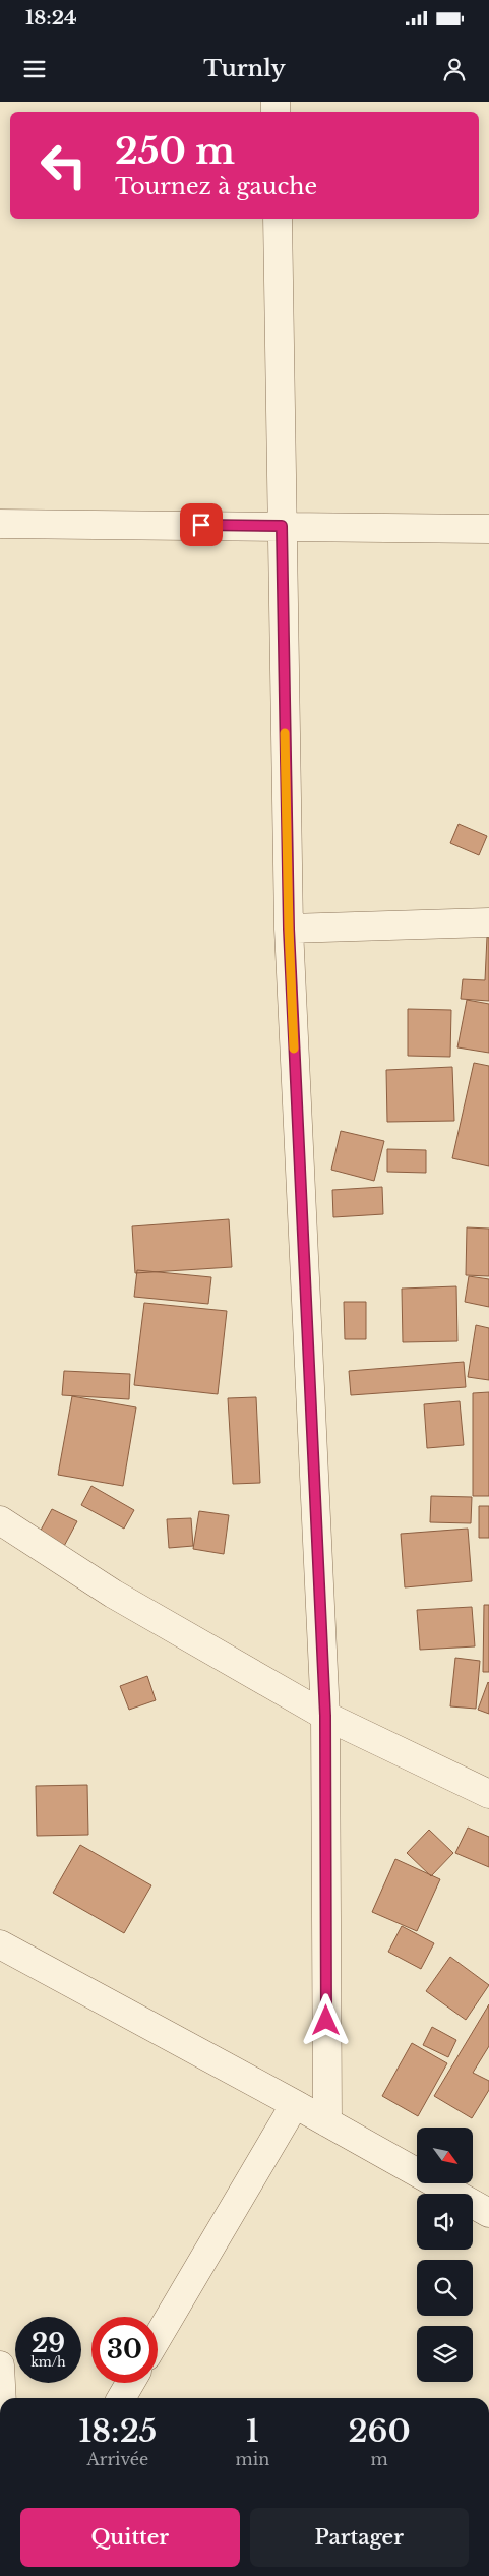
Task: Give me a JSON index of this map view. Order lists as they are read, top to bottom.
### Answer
{
  "north": "bottom right",
  "page": {
    "status": "18:24",
    "header": "Turnly",
    "turn": ["250 m", "Tournez à gauche"],
    "speed": "29 km/h",
    "limit": "30",
    "eta": [
      "18:25",
      "Arrivée",
      "1",
      "min",
      "260",
      "m"
    ],
    "buttons": ["Quitter", "Partager"]
  }
}
